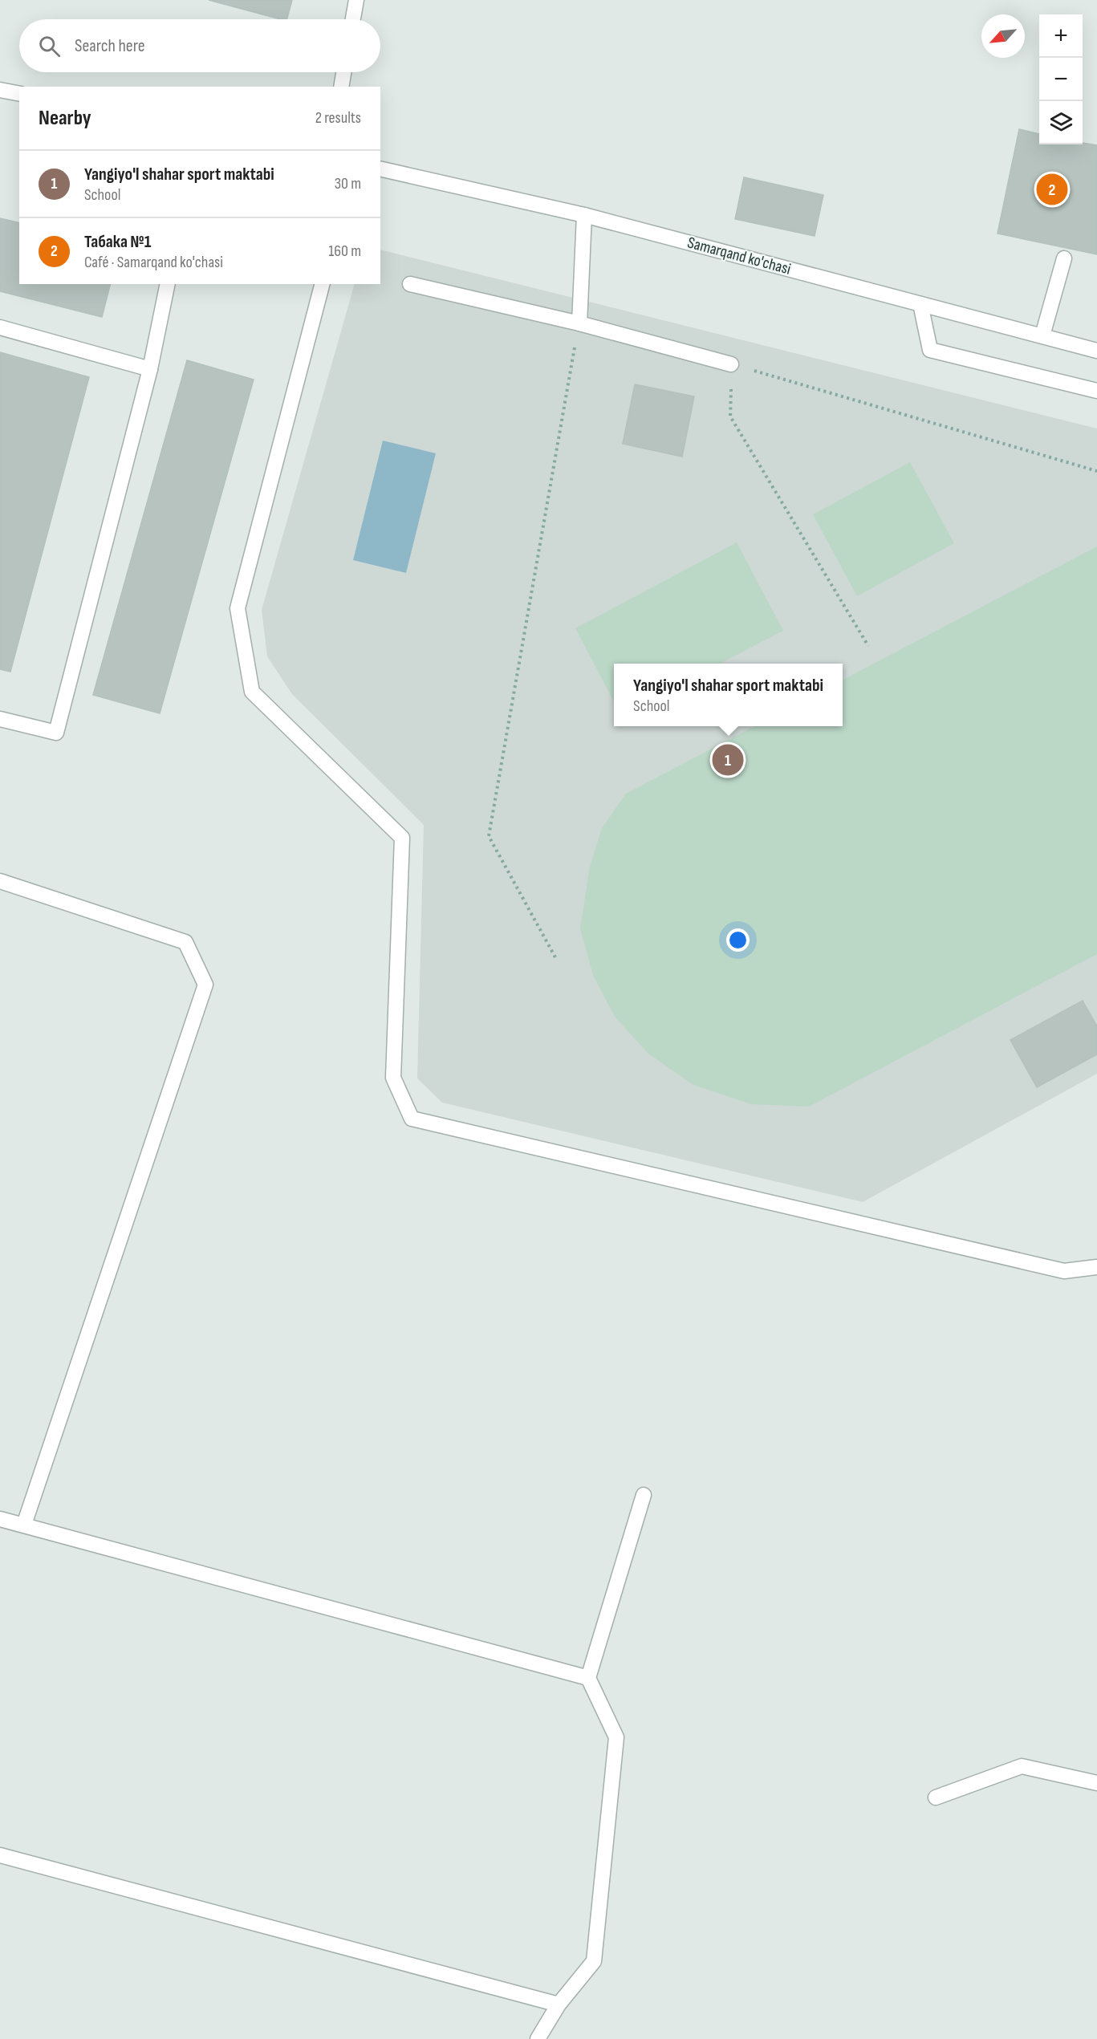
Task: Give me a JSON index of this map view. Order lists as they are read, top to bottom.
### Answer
{
  "streets": {
    "street": ["Samarqand ko'chasi"]
  },
  "north": "bottom left",
  "page": {
    "map_buttons": ["+", "−"],
    "search": "Search here",
    "heading": ["Nearby", "2 results"],
    "list": [
      {
        "mark": "1",
        "name": "Yangiyo'l shahar sport maktabi",
        "note": "School",
        "value": "30 m"
      },
      {
        "mark": "2",
        "name": "Табака №1",
        "note": "Café · Samarqand ko'chasi",
        "value": "160 m"
      }
    ],
    "pins": ["2", "1"],
    "popup": ["Yangiyo'l shahar sport maktabi", "School"]
  }
}
